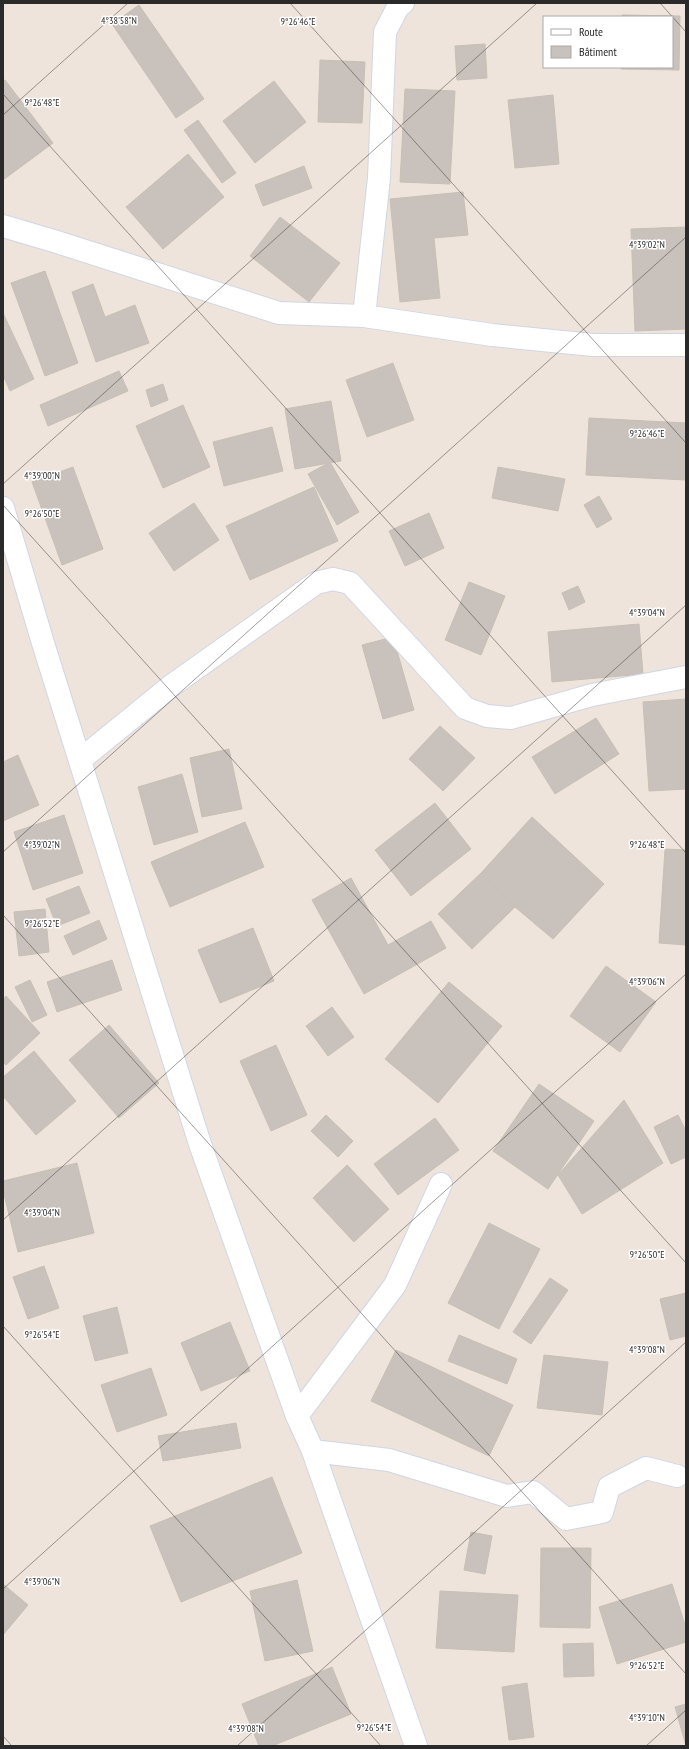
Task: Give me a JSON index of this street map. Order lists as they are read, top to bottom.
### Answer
{
  "legend": ["Route", "Bâtiment"],
  "coordinates": [
    "4°38'58\"N",
    "9°26'46\"E",
    "9°26'48\"E",
    "4°39'02\"N",
    "4°39'00\"N",
    "9°26'50\"E",
    "4°39'04\"N",
    "9°26'52\"E",
    "4°39'06\"N",
    "9°26'54\"E",
    "4°39'08\"N",
    "4°39'10\"N"
  ]
}
